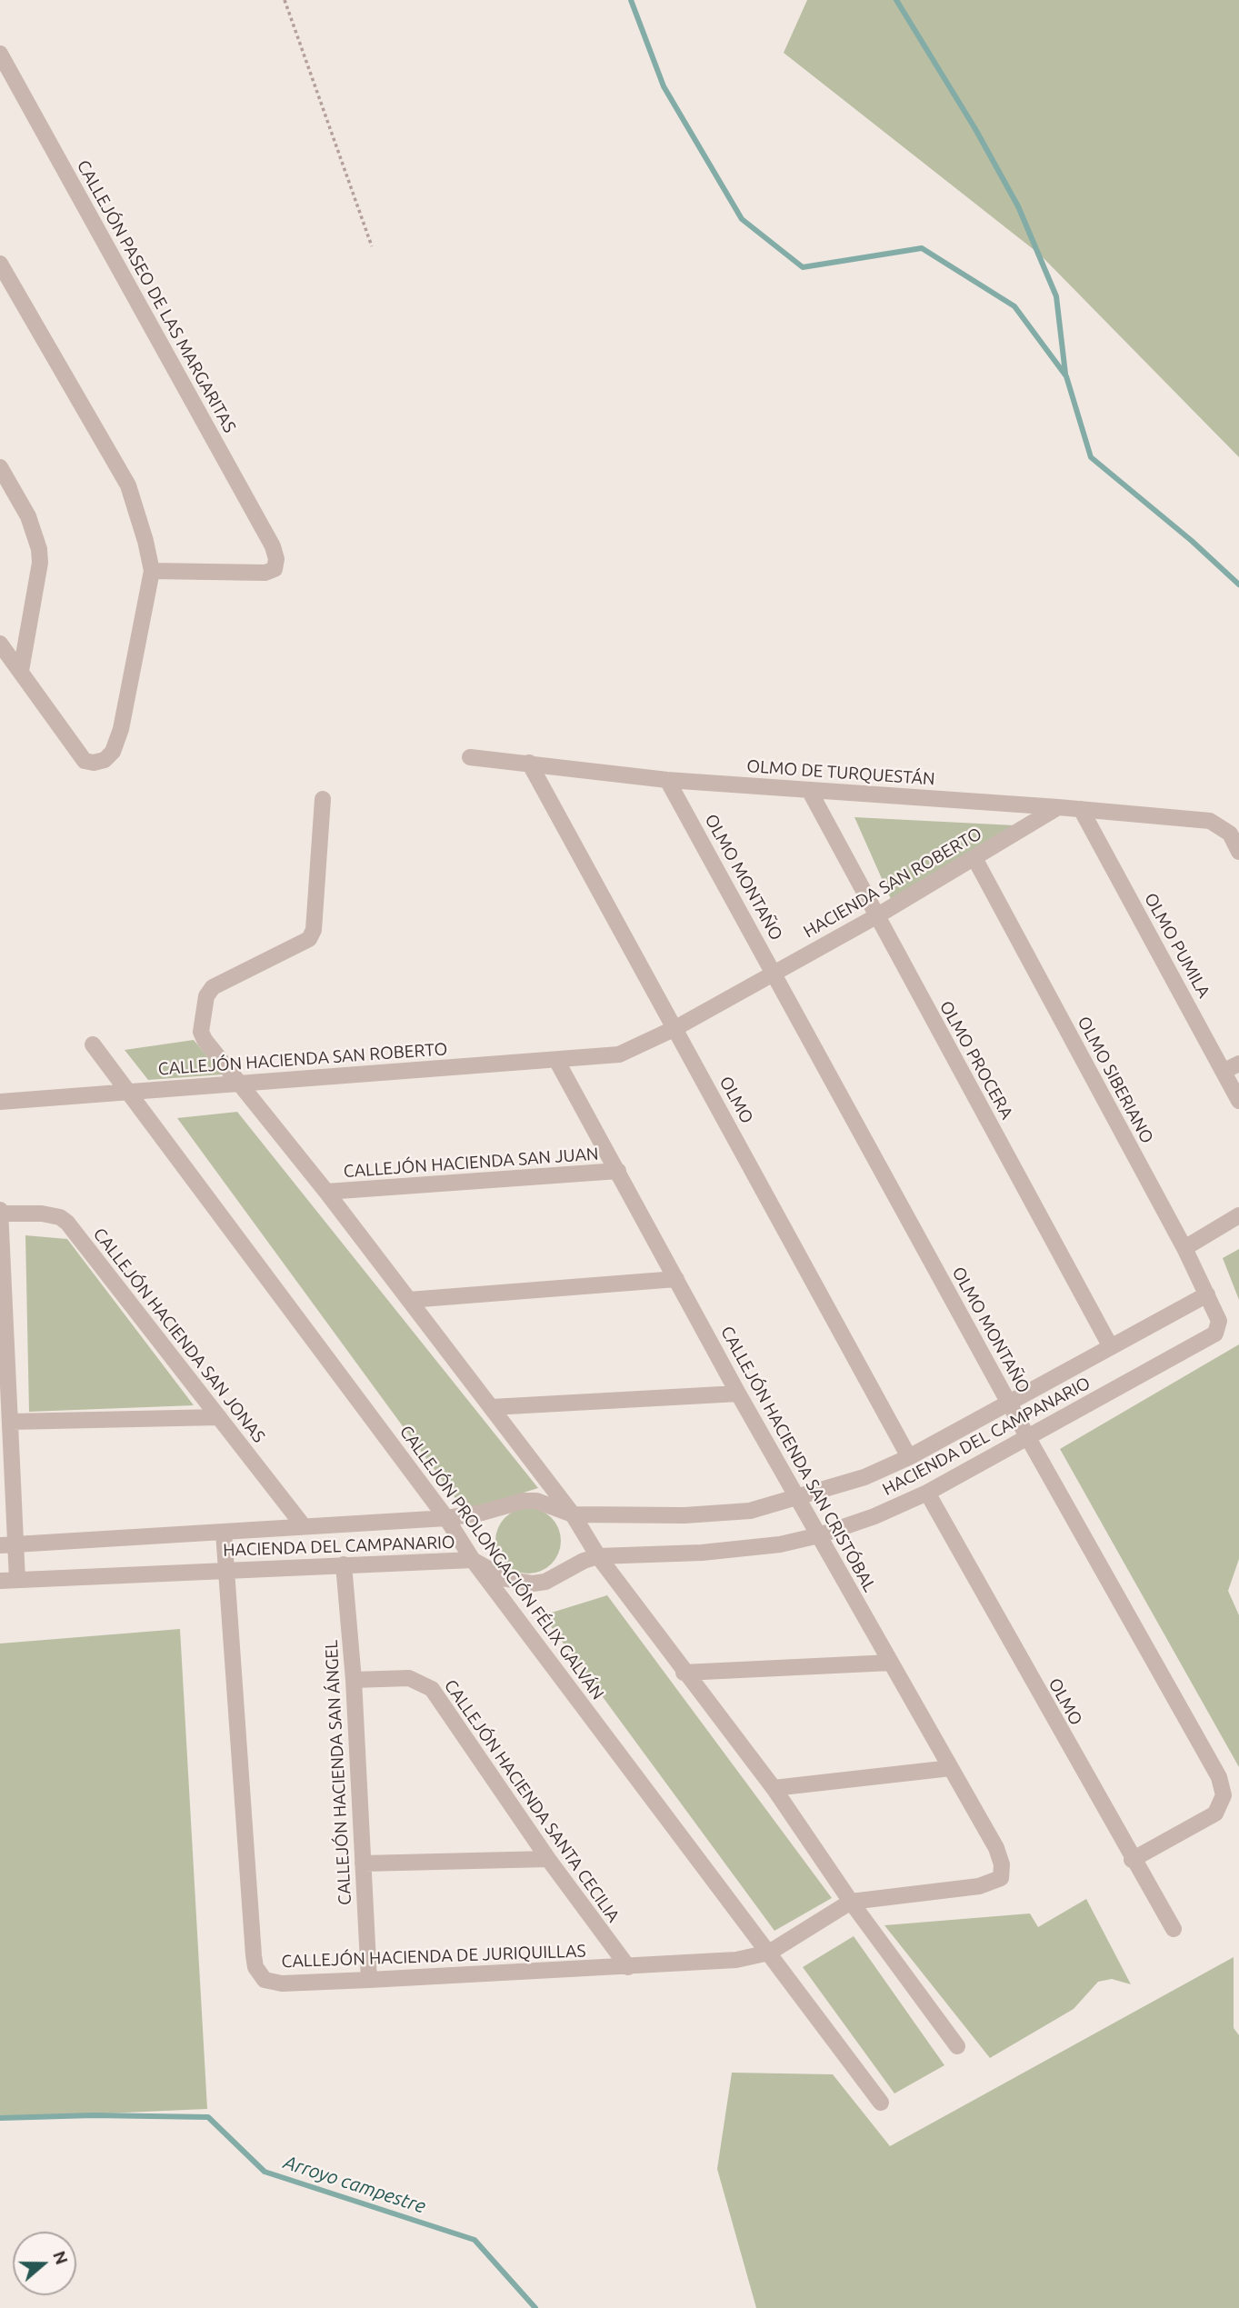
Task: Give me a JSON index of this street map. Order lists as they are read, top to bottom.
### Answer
{
  "streets": {
    "street": [
      "CALLEJÓN PASEO DE LAS MARGARITAS",
      "OLMO DE TURQUESTÁN",
      "OLMO MONTAÑO",
      "HACIENDA SAN ROBERTO",
      "OLMO PUMILA",
      "CALLEJÓN HACIENDA SAN ROBERTO",
      "OLMO PROCERA",
      "OLMO SIBERIANO",
      "OLMO",
      "CALLEJÓN HACIENDA SAN JUAN",
      "CALLEJÓN HACIENDA SAN JONAS",
      "HACIENDA DEL CAMPANARIO",
      "CALLEJÓN HACIENDA SAN CRISTÓBAL",
      "CALLEJÓN PROLONGACIÓN FÉLIX GALVÁN",
      "CALLEJÓN HACIENDA SAN ÁNGEL",
      "CALLEJÓN HACIENDA SANTA CECILIA",
      "CALLEJÓN HACIENDA DE JURIQUILLAS"
    ]
  },
  "crossings": [
    ["OLMO DE TURQUESTÁN", "OLMO MONTAÑO"],
    ["OLMO DE TURQUESTÁN", "HACIENDA SAN ROBERTO"],
    ["OLMO DE TURQUESTÁN", "OLMO PUMILA"],
    ["OLMO DE TURQUESTÁN", "OLMO PROCERA"],
    ["OLMO DE TURQUESTÁN", "OLMO"],
    ["OLMO MONTAÑO", "HACIENDA SAN ROBERTO"],
    ["OLMO MONTAÑO", "OLMO"],
    ["OLMO MONTAÑO", "HACIENDA DEL CAMPANARIO"],
    ["HACIENDA SAN ROBERTO", "CALLEJÓN HACIENDA SAN ROBERTO"],
    ["HACIENDA SAN ROBERTO", "OLMO PROCERA"],
    ["HACIENDA SAN ROBERTO", "OLMO SIBERIANO"],
    ["HACIENDA SAN ROBERTO", "OLMO"],
    ["CALLEJÓN HACIENDA SAN ROBERTO", "CALLEJÓN HACIENDA SAN CRISTÓBAL"],
    ["CALLEJÓN HACIENDA SAN ROBERTO", "CALLEJÓN PROLONGACIÓN FÉLIX GALVÁN"],
    ["OLMO PROCERA", "HACIENDA DEL CAMPANARIO"],
    ["OLMO SIBERIANO", "HACIENDA DEL CAMPANARIO"],
    ["OLMO", "HACIENDA DEL CAMPANARIO"],
    ["CALLEJÓN HACIENDA SAN JUAN", "CALLEJÓN HACIENDA SAN CRISTÓBAL"],
    ["CALLEJÓN HACIENDA SAN JONAS", "HACIENDA DEL CAMPANARIO"],
    ["HACIENDA DEL CAMPANARIO", "CALLEJÓN HACIENDA SAN CRISTÓBAL"],
    ["HACIENDA DEL CAMPANARIO", "CALLEJÓN PROLONGACIÓN FÉLIX GALVÁN"],
    ["HACIENDA DEL CAMPANARIO", "CALLEJÓN HACIENDA SAN ÁNGEL"],
    ["HACIENDA DEL CAMPANARIO", "CALLEJÓN HACIENDA DE JURIQUILLAS"],
    ["CALLEJÓN HACIENDA SAN CRISTÓBAL", "CALLEJÓN HACIENDA DE JURIQUILLAS"],
    ["CALLEJÓN PROLONGACIÓN FÉLIX GALVÁN", "CALLEJÓN HACIENDA DE JURIQUILLAS"],
    ["CALLEJÓN HACIENDA SAN ÁNGEL", "CALLEJÓN HACIENDA SANTA CECILIA"],
    ["CALLEJÓN HACIENDA SAN ÁNGEL", "CALLEJÓN HACIENDA DE JURIQUILLAS"],
    ["CALLEJÓN HACIENDA SANTA CECILIA", "CALLEJÓN HACIENDA DE JURIQUILLAS"]
  ],
  "water": ["Arroyo campestre"],
  "north": "right"
}
